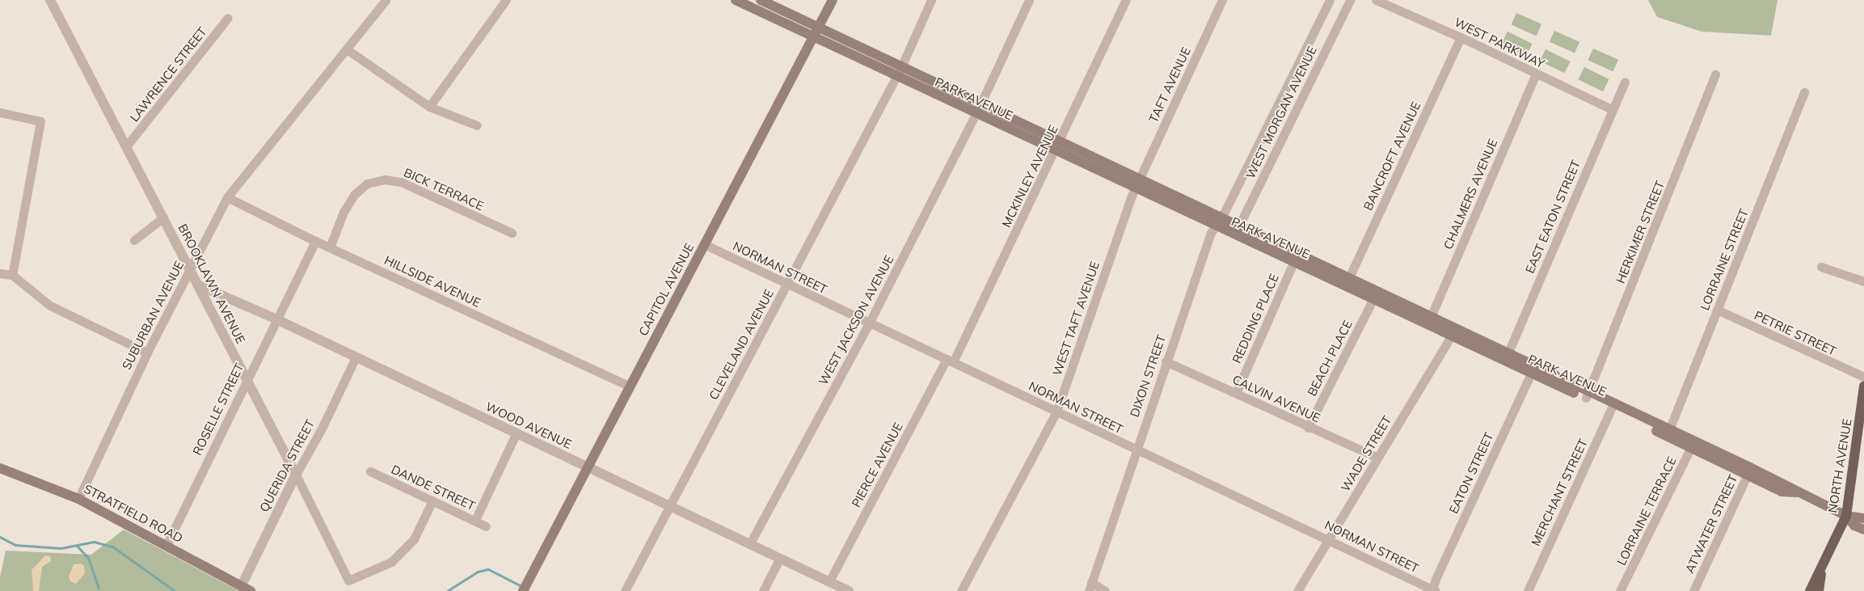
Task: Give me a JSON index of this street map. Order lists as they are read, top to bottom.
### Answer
{
  "streets": {
    "main road": [
      "PARK AVENUE",
      "CAPITOL AVENUE",
      "NORTH AVENUE",
      "STRATFIELD ROAD"
    ],
    "street": [
      "WEST PARKWAY",
      "LAWRENCE STREET",
      "TAFT AVENUE",
      "WEST MORGAN AVENUE",
      "BANCROFT AVENUE",
      "MCKINLEY AVENUE",
      "BICK TERRACE",
      "CHALMERS AVENUE",
      "EAST EATON STREET",
      "HERKIMER STREET",
      "LORRAINE STREET",
      "NORMAN STREET",
      "HILLSIDE AVENUE",
      "BROOKLAWN AVENUE",
      "SUBURBAN AVENUE",
      "WEST TAFT AVENUE",
      "REDDING PLACE",
      "WEST JACKSON AVENUE",
      "PETRIE STREET",
      "CLEVELAND AVENUE",
      "BEACH PLACE",
      "DIXON STREET",
      "CALVIN AVENUE",
      "ROSELLE STREET",
      "WOOD AVENUE",
      "WADE STREET",
      "PIERCE AVENUE",
      "QUERIDA STREET",
      "EATON STREET",
      "DANDE STREET",
      "MERCHANT STREET",
      "LORRAINE TERRACE",
      "ATWATER STREET"
    ]
  },
  "crossings": [
    ["WEST PARKWAY", "BANCROFT AVENUE"],
    ["WEST PARKWAY", "CHALMERS AVENUE"],
    ["WEST PARKWAY", "EAST EATON STREET"],
    ["LAWRENCE STREET", "BROOKLAWN AVENUE"],
    ["TAFT AVENUE", "PARK AVENUE"],
    ["TAFT AVENUE", "WEST TAFT AVENUE"],
    ["PARK AVENUE", "WEST MORGAN AVENUE"],
    ["PARK AVENUE", "BANCROFT AVENUE"],
    ["PARK AVENUE", "MCKINLEY AVENUE"],
    ["PARK AVENUE", "CHALMERS AVENUE"],
    ["PARK AVENUE", "EAST EATON STREET"],
    ["PARK AVENUE", "HERKIMER STREET"],
    ["PARK AVENUE", "LORRAINE STREET"],
    ["PARK AVENUE", "CAPITOL AVENUE"],
    ["PARK AVENUE", "WEST TAFT AVENUE"],
    ["PARK AVENUE", "REDDING PLACE"],
    ["PARK AVENUE", "WEST JACKSON AVENUE"],
    ["PARK AVENUE", "CLEVELAND AVENUE"],
    ["PARK AVENUE", "BEACH PLACE"],
    ["PARK AVENUE", "DIXON STREET"],
    ["PARK AVENUE", "WADE STREET"],
    ["PARK AVENUE", "NORTH AVENUE"],
    ["PARK AVENUE", "EATON STREET"],
    ["PARK AVENUE", "MERCHANT STREET"],
    ["PARK AVENUE", "LORRAINE TERRACE"],
    ["PARK AVENUE", "ATWATER STREET"],
    ["WEST MORGAN AVENUE", "DIXON STREET"],
    ["MCKINLEY AVENUE", "NORMAN STREET"],
    ["MCKINLEY AVENUE", "PIERCE AVENUE"],
    ["BICK TERRACE", "HILLSIDE AVENUE"],
    ["LORRAINE STREET", "PETRIE STREET"],
    ["NORMAN STREET", "CAPITOL AVENUE"],
    ["NORMAN STREET", "WEST TAFT AVENUE"],
    ["NORMAN STREET", "WEST JACKSON AVENUE"],
    ["NORMAN STREET", "CLEVELAND AVENUE"],
    ["NORMAN STREET", "DIXON STREET"],
    ["NORMAN STREET", "WADE STREET"],
    ["NORMAN STREET", "PIERCE AVENUE"],
    ["NORMAN STREET", "EATON STREET"],
    ["HILLSIDE AVENUE", "CAPITOL AVENUE"],
    ["HILLSIDE AVENUE", "SUBURBAN AVENUE"],
    ["HILLSIDE AVENUE", "ROSELLE STREET"],
    ["BROOKLAWN AVENUE", "SUBURBAN AVENUE"],
    ["BROOKLAWN AVENUE", "ROSELLE STREET"],
    ["BROOKLAWN AVENUE", "WOOD AVENUE"],
    ["BROOKLAWN AVENUE", "QUERIDA STREET"],
    ["BROOKLAWN AVENUE", "DANDE STREET"],
    ["CAPITOL AVENUE", "WOOD AVENUE"],
    ["SUBURBAN AVENUE", "STRATFIELD ROAD"],
    ["REDDING PLACE", "CALVIN AVENUE"],
    ["WEST JACKSON AVENUE", "WOOD AVENUE"],
    ["CLEVELAND AVENUE", "WOOD AVENUE"],
    ["BEACH PLACE", "CALVIN AVENUE"],
    ["DIXON STREET", "CALVIN AVENUE"],
    ["CALVIN AVENUE", "WADE STREET"],
    ["ROSELLE STREET", "WOOD AVENUE"],
    ["ROSELLE STREET", "STRATFIELD ROAD"],
    ["WOOD AVENUE", "PIERCE AVENUE"],
    ["WOOD AVENUE", "QUERIDA STREET"],
    ["QUERIDA STREET", "STRATFIELD ROAD"]
  ]
}
